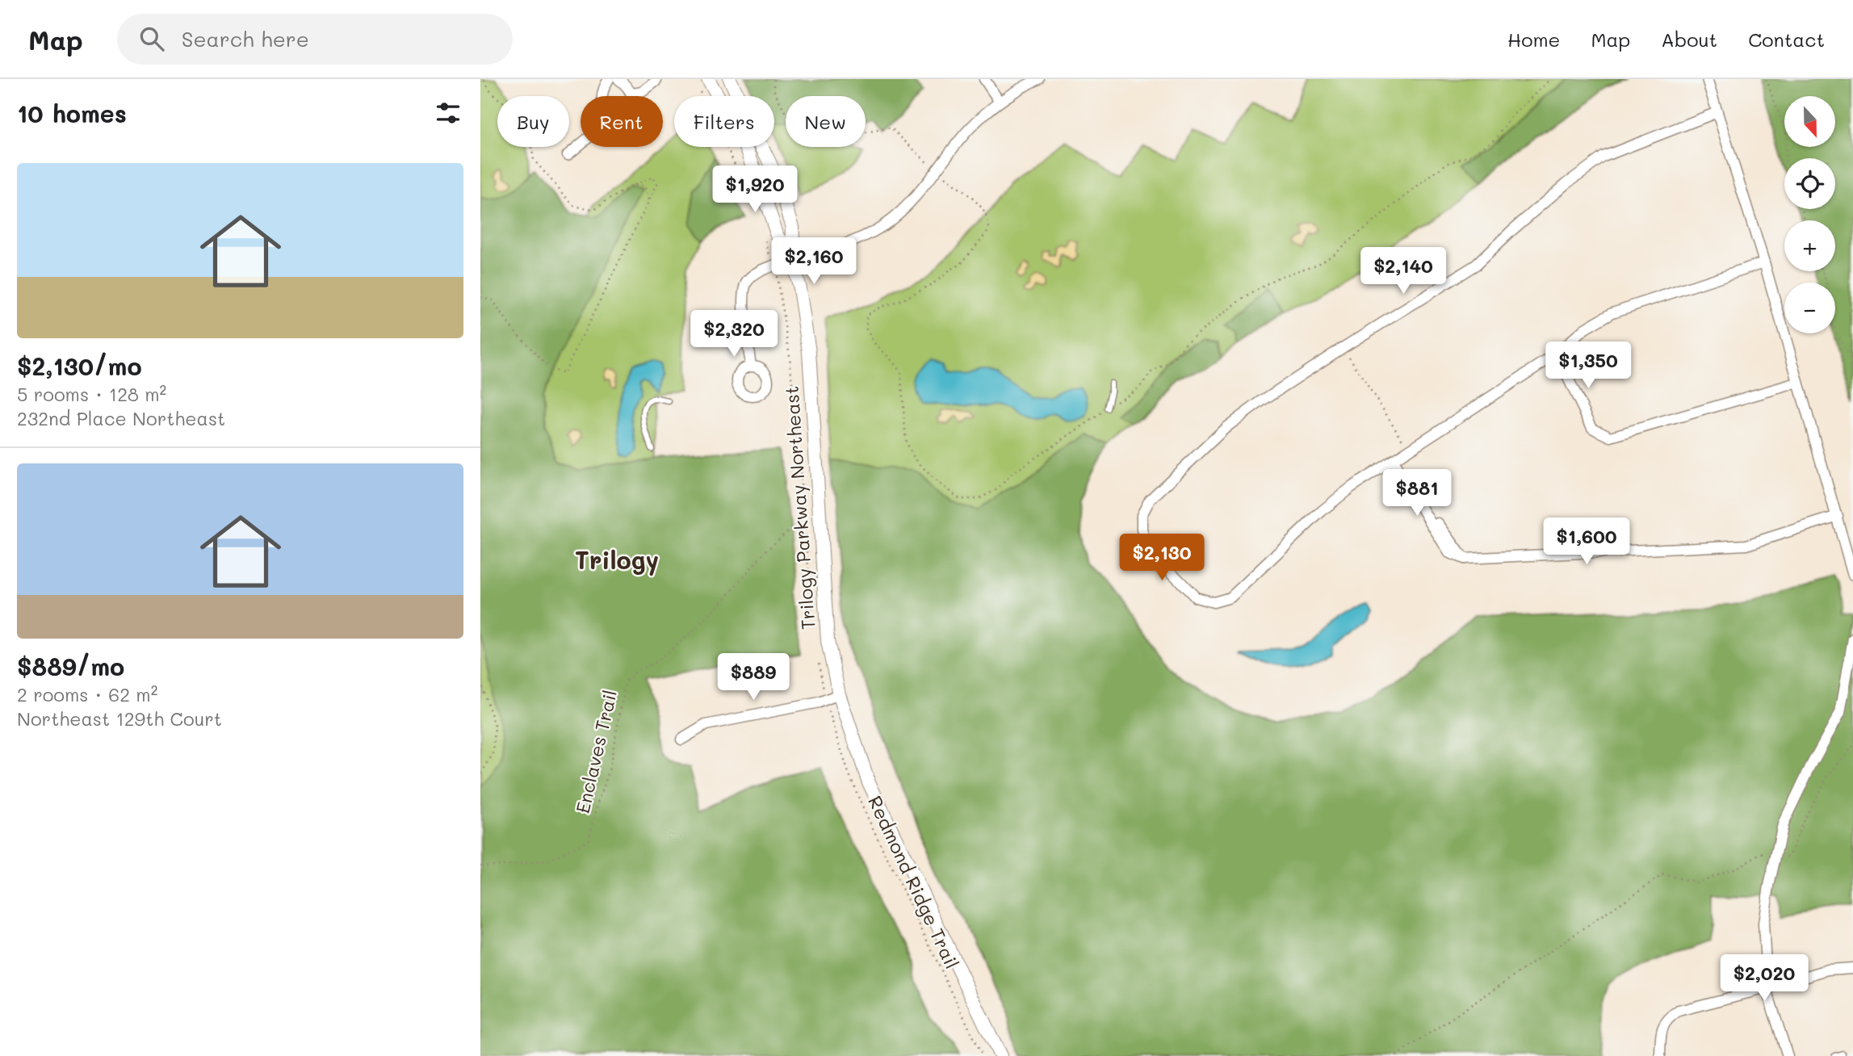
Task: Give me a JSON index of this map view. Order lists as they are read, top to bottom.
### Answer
{
  "streets": {
    "street": ["Trilogy Parkway Northeast"],
    "path": ["Enclaves Trail", "Redmond Ridge Trail"]
  },
  "crossings": [
    ["Trilogy Parkway Northeast", "Enclaves Trail"]
  ],
  "districts": ["Trilogy"],
  "north": "bottom",
  "page": {
    "header": "Map",
    "search": "Search here",
    "nav": [
      "Home",
      "Map",
      "About",
      "Contact"
    ],
    "heading": "10 homes",
    "map_buttons": ["+", "−"],
    "chip": [
      "Buy",
      "Rent",
      "Filters",
      "New"
    ],
    "list": [
      {
        "name": "$2,130/mo",
        "note": "5 rooms · 128 m² · 232nd Place Northeast"
      },
      {
        "name": "$889/mo",
        "note": "2 rooms · 62 m² · Northeast 129th Court"
      }
    ],
    "price": [
      "$1,920",
      "$2,160",
      "$2,140",
      "$2,320",
      "$1,350",
      "$881",
      "$1,600",
      "$2,130",
      "$889",
      "$2,020"
    ]
  }
}
